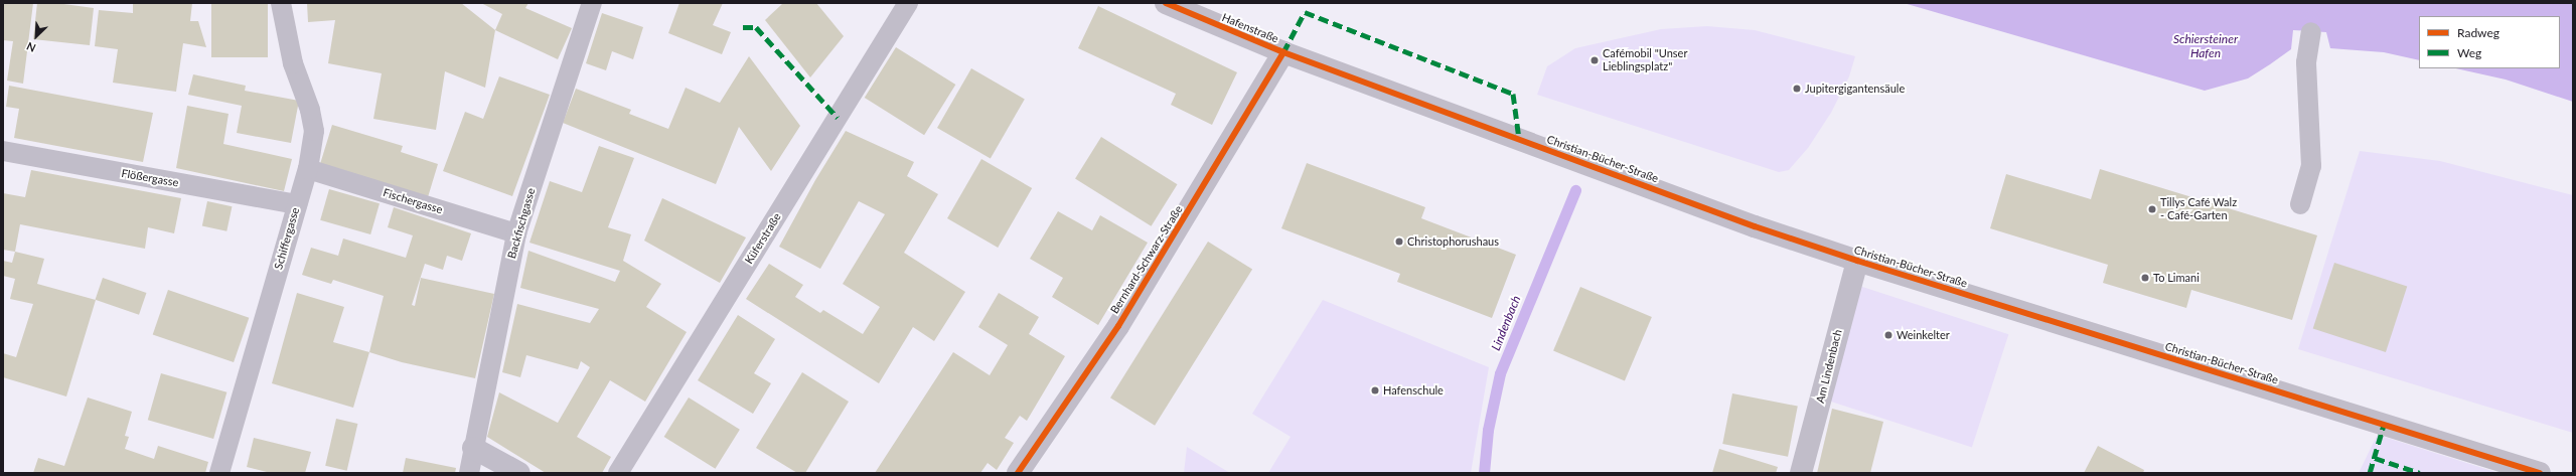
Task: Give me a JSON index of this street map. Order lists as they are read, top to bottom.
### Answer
{
  "streets": {
    "street": [
      "Hafenstraße",
      "Christian-Bücher-Straße",
      "Bernhard-Schwarz-Straße",
      "Am Lindenbach"
    ],
    "lane": [
      "Flößergasse",
      "Fischergasse",
      "Backfischgasse",
      "Schiffergasse",
      "Küferstraße"
    ]
  },
  "crossings": [
    ["Hafenstraße", "Christian-Bücher-Straße"],
    ["Hafenstraße", "Bernhard-Schwarz-Straße"],
    ["Christian-Bücher-Straße", "Bernhard-Schwarz-Straße"],
    ["Christian-Bücher-Straße", "Am Lindenbach"],
    ["Flößergasse", "Schiffergasse"],
    ["Fischergasse", "Backfischgasse"],
    ["Fischergasse", "Schiffergasse"]
  ],
  "water": ["Schiersteiner Hafen", "Lindenbach"],
  "places": [
    "Cafémobil \"Unser Lieblingsplatz\"",
    "Jupitergigantensäule",
    "Tillys Café Walz - Café-Garten",
    "Christophorushaus",
    "To Limani",
    "Weinkelter",
    "Hafenschule"
  ],
  "legend": ["Radweg", "Weg"],
  "north": "bottom left"
}
